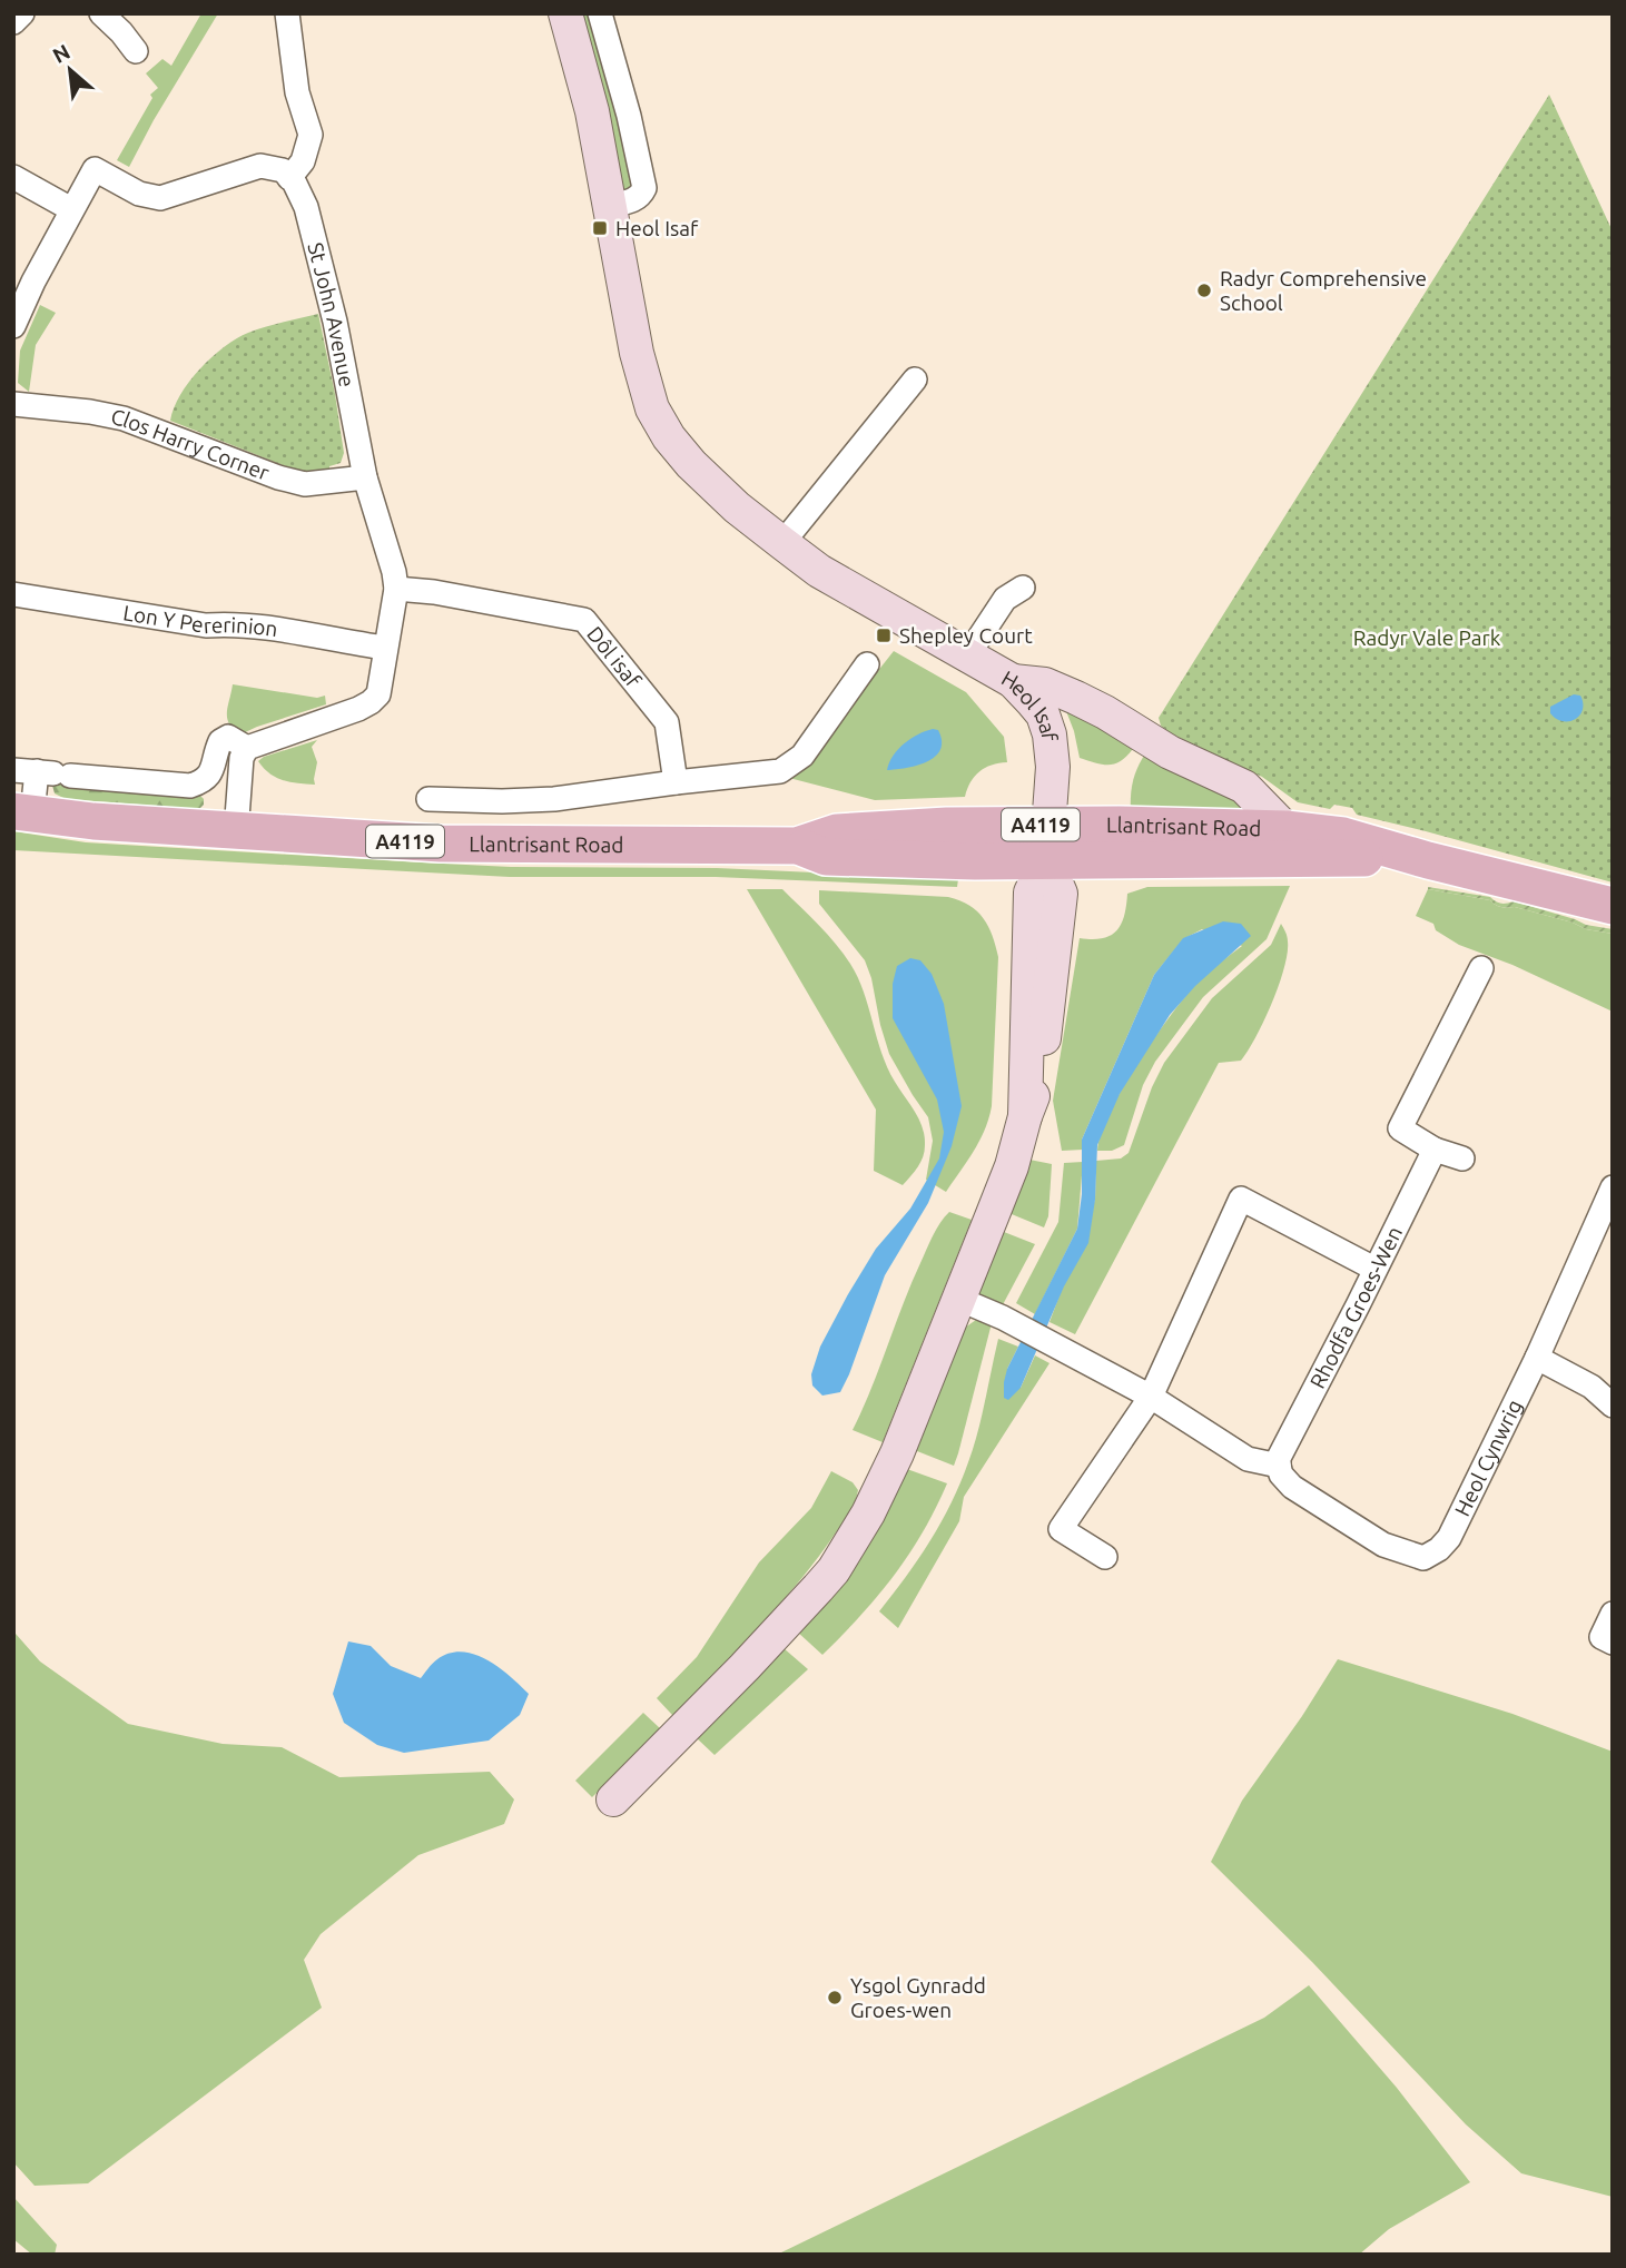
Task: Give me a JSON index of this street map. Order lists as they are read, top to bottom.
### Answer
{
  "streets": {
    "main road": ["Heol Isaf", "A4119", "Llantrisant Road"],
    "street": [
      "St John Avenue",
      "Clos Harry Corner",
      "Lon Y Pererinion",
      "Dôl isaf",
      "Rhodfa Groes-Wen",
      "Heol Cynwrig"
    ]
  },
  "crossings": [
    ["St John Avenue", "Clos Harry Corner"],
    ["St John Avenue", "Lon Y Pererinion"],
    ["St John Avenue", "Dôl isaf"],
    ["St John Avenue", "Llantrisant Road"],
    ["Heol Isaf", "Llantrisant Road"],
    ["Rhodfa Groes-Wen", "Heol Cynwrig"]
  ],
  "parks": ["Radyr Vale Park"],
  "places": {
    "transit": ["Heol Isaf", "Shepley Court"],
    "other": ["Radyr Comprehensive School", "Ysgol Gynradd Groes-wen"]
  },
  "north": "top left"
}
